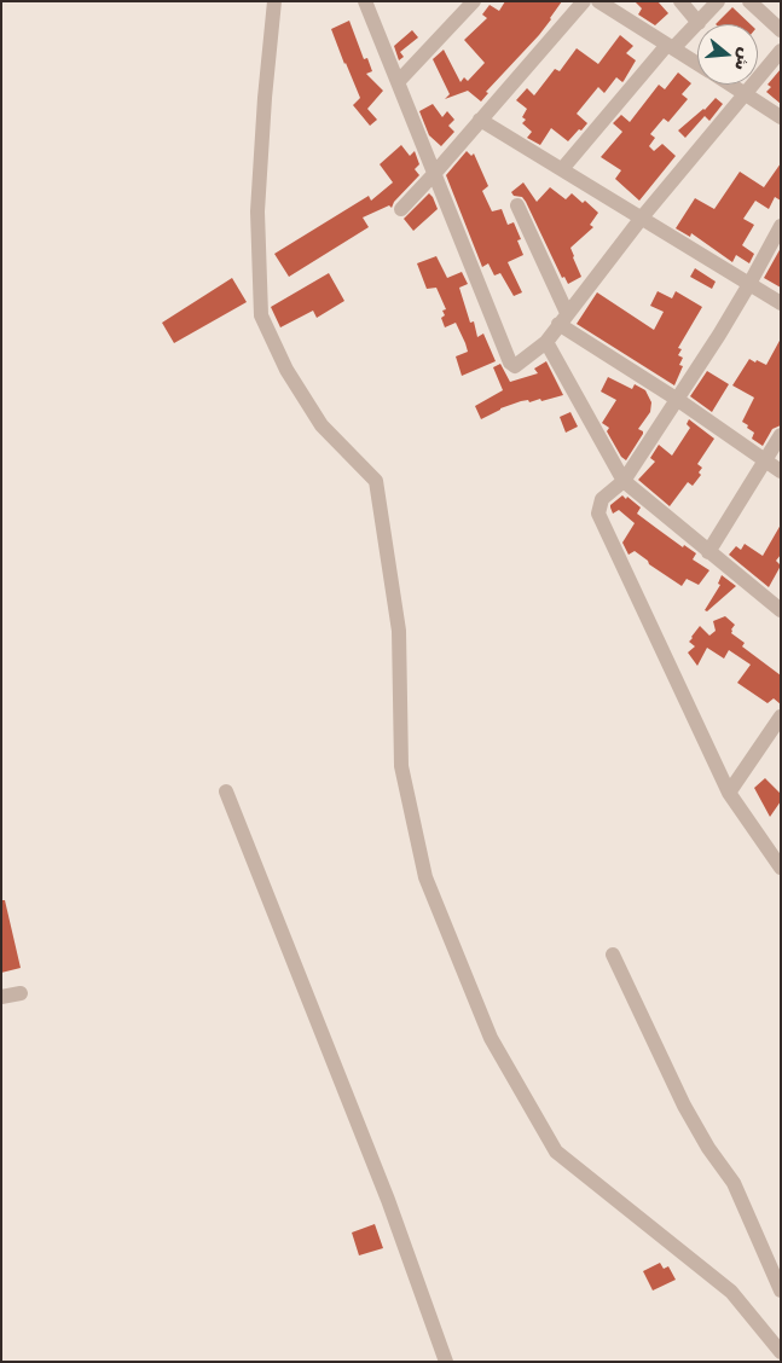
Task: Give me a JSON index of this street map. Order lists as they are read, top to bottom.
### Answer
{
  "north": "right"
}
